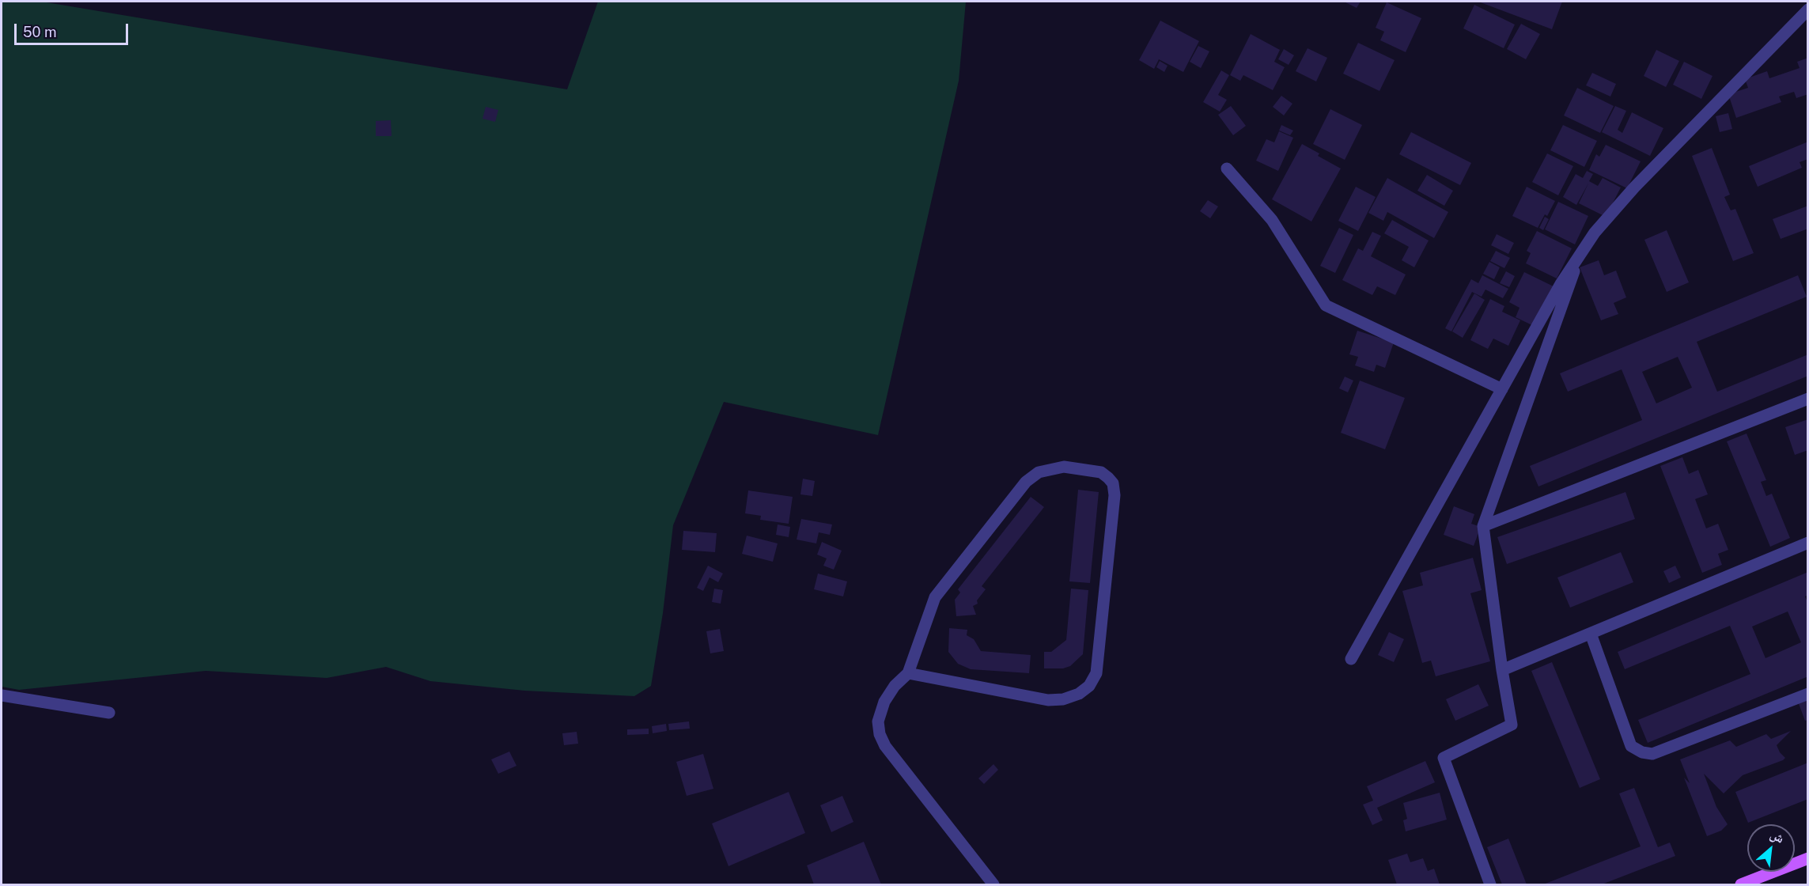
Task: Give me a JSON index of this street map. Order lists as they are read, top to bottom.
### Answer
{
  "scale_bar": "50 m",
  "north": "top right"
}
